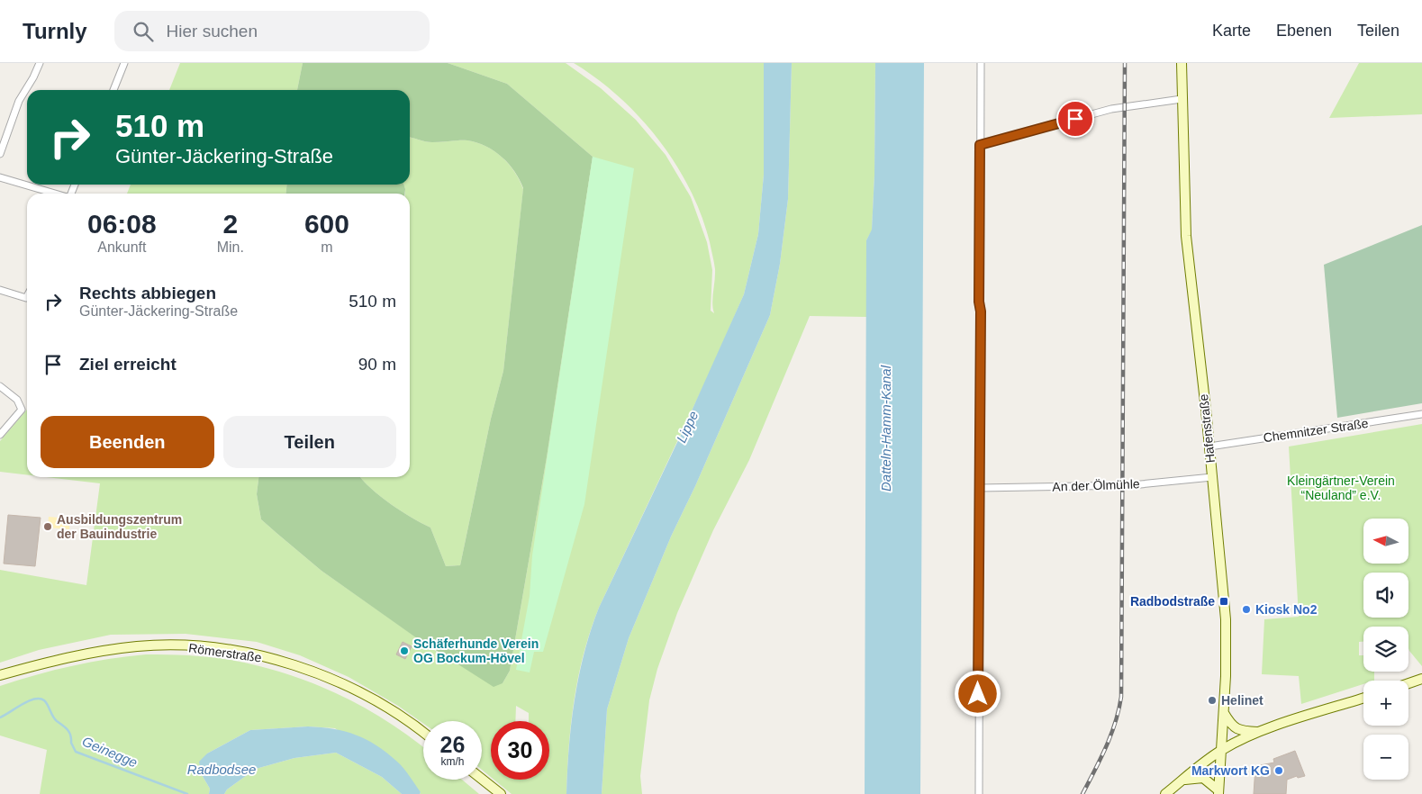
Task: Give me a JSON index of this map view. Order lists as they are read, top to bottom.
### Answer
{
  "streets": {
    "main road": ["Hafenstraße", "Römerstraße"],
    "street": ["Chemnitzer Straße", "An der Ölmühle"]
  },
  "crossings": [
    ["Hafenstraße", "Chemnitzer Straße"],
    ["Hafenstraße", "An der Ölmühle"]
  ],
  "water": [
    "Lippe",
    "Datteln-Hamm-Kanal",
    "Geinegge",
    "Radbodsee"
  ],
  "parks": ["Kleingärtner-Verein “Neuland” e.V."],
  "places": {
    "other": [
      "Ausbildungszentrum der Bauindustrie",
      "Kiosk No2",
      "Schäferhunde Verein OG Bockum-Hövel",
      "Helinet",
      "Markwort KG"
    ],
    "transit": ["Radbodstraße"]
  },
  "north": "left",
  "page": {
    "header": "Turnly",
    "search": "Hier suchen",
    "nav": ["Karte", "Ebenen", "Teilen"],
    "turn": ["510 m", "Günter-Jäckering-Straße"],
    "eta": [
      "06:08",
      "Ankunft",
      "2",
      "Min.",
      "600",
      "m"
    ],
    "list": [
      {
        "name": "Rechts abbiegen",
        "note": "Günter-Jäckering-Straße",
        "value": "510 m"
      },
      {
        "name": "Ziel erreicht",
        "value": "90 m"
      }
    ],
    "buttons": ["Beenden", "Teilen"],
    "map_buttons": ["+", "−"],
    "speed": "26 km/h",
    "limit": "30"
  }
}
